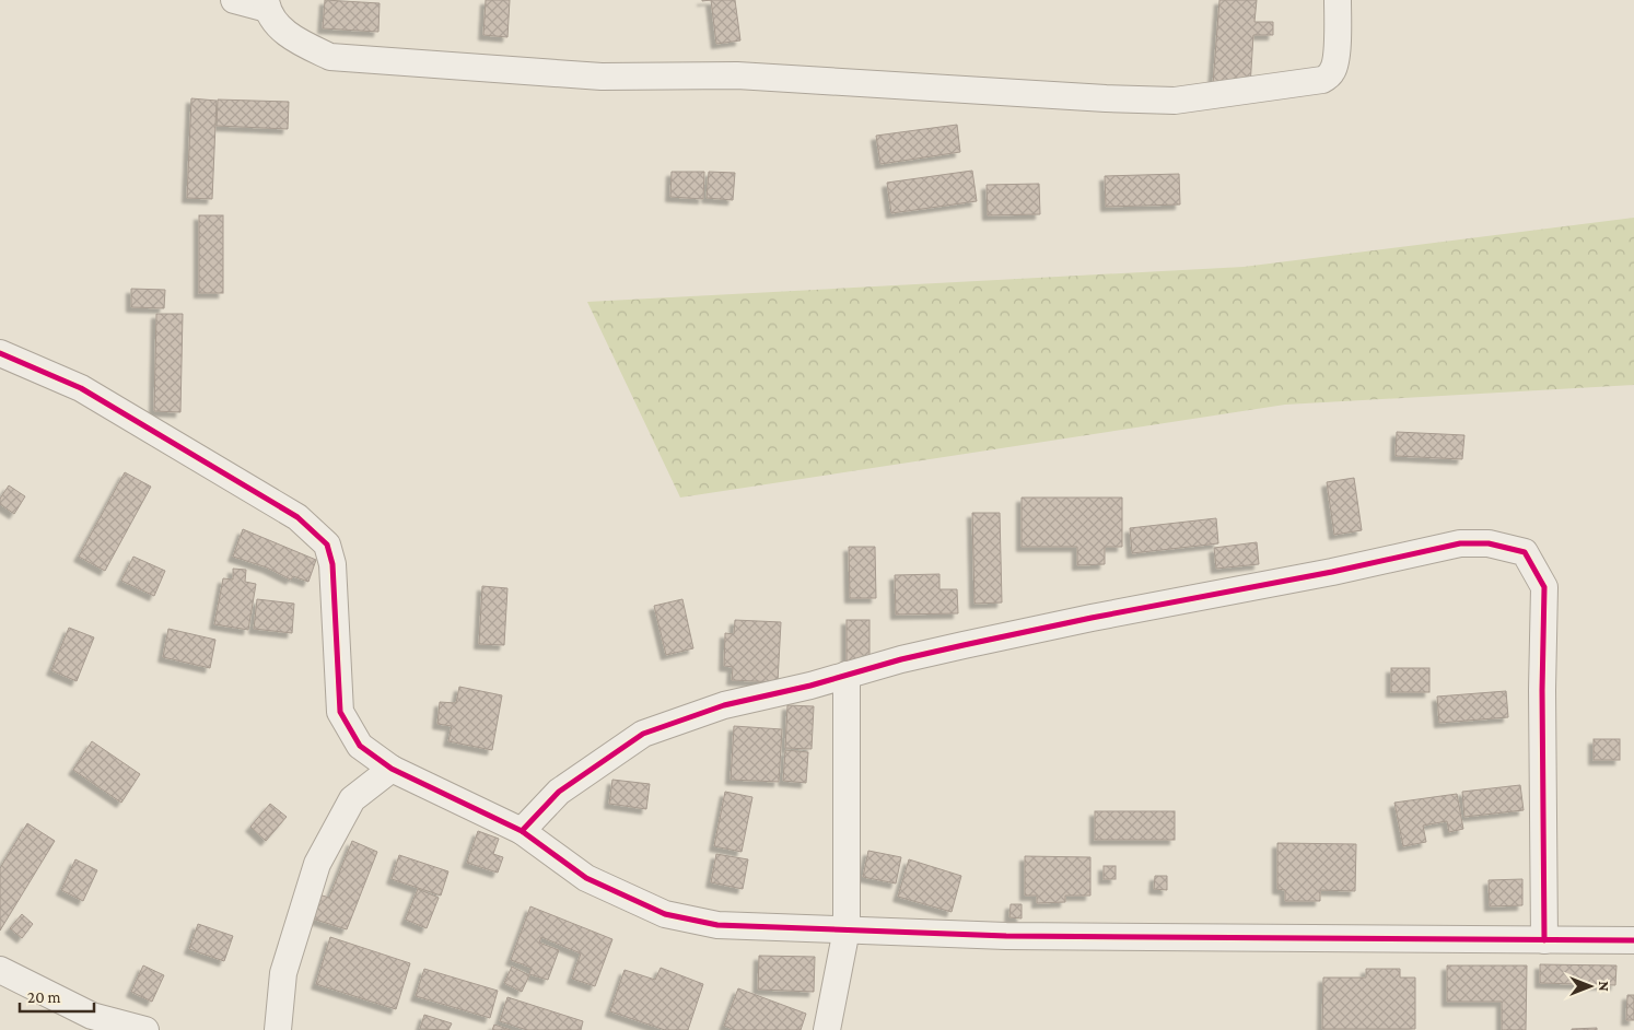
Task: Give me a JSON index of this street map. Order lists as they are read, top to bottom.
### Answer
{
  "scale_bar": "20 m",
  "north": "right"
}
